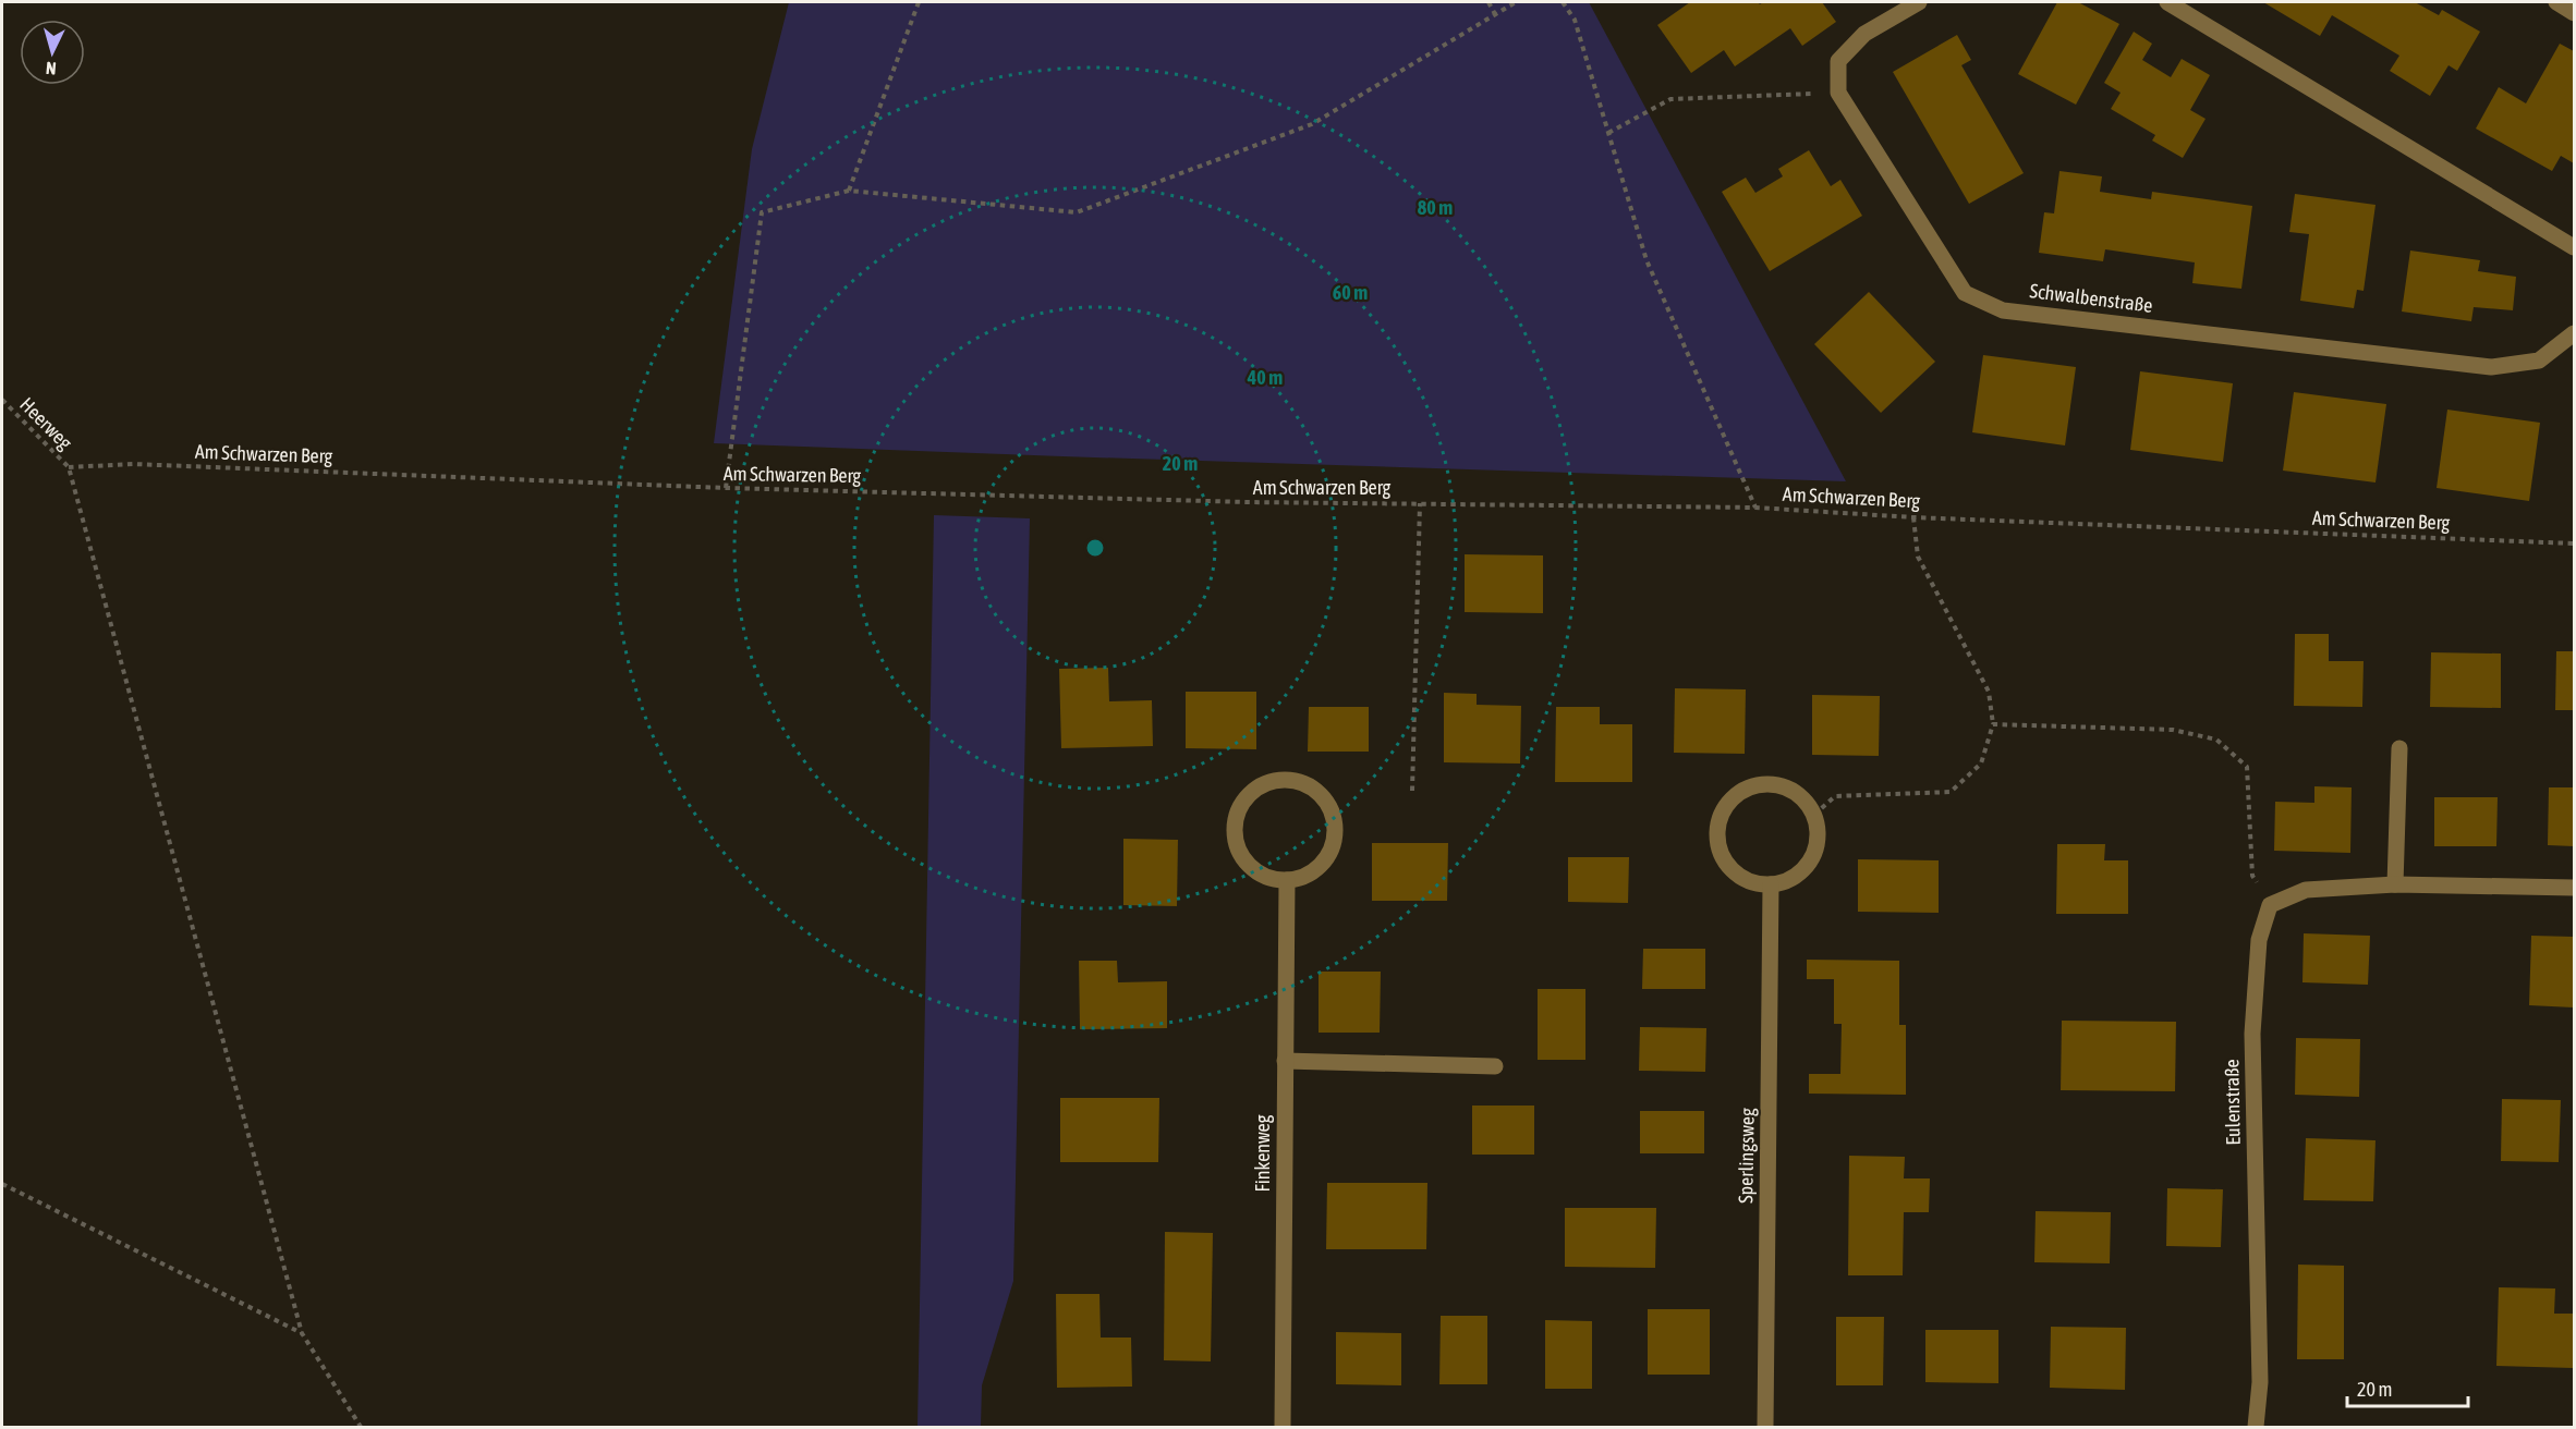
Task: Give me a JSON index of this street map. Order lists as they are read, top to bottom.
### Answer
{
  "streets": {
    "street": [
      "Schwalbenstraße",
      "Eulenstraße",
      "Finkenweg",
      "Sperlingsweg"
    ],
    "path": ["Heerweg", "Am Schwarzen Berg"]
  },
  "crossings": [
    ["Heerweg", "Am Schwarzen Berg"]
  ],
  "scale_bar": "20 m",
  "north": "bottom",
  "rings": [
    "80 m",
    "60 m",
    "40 m",
    "20 m"
  ]
}
